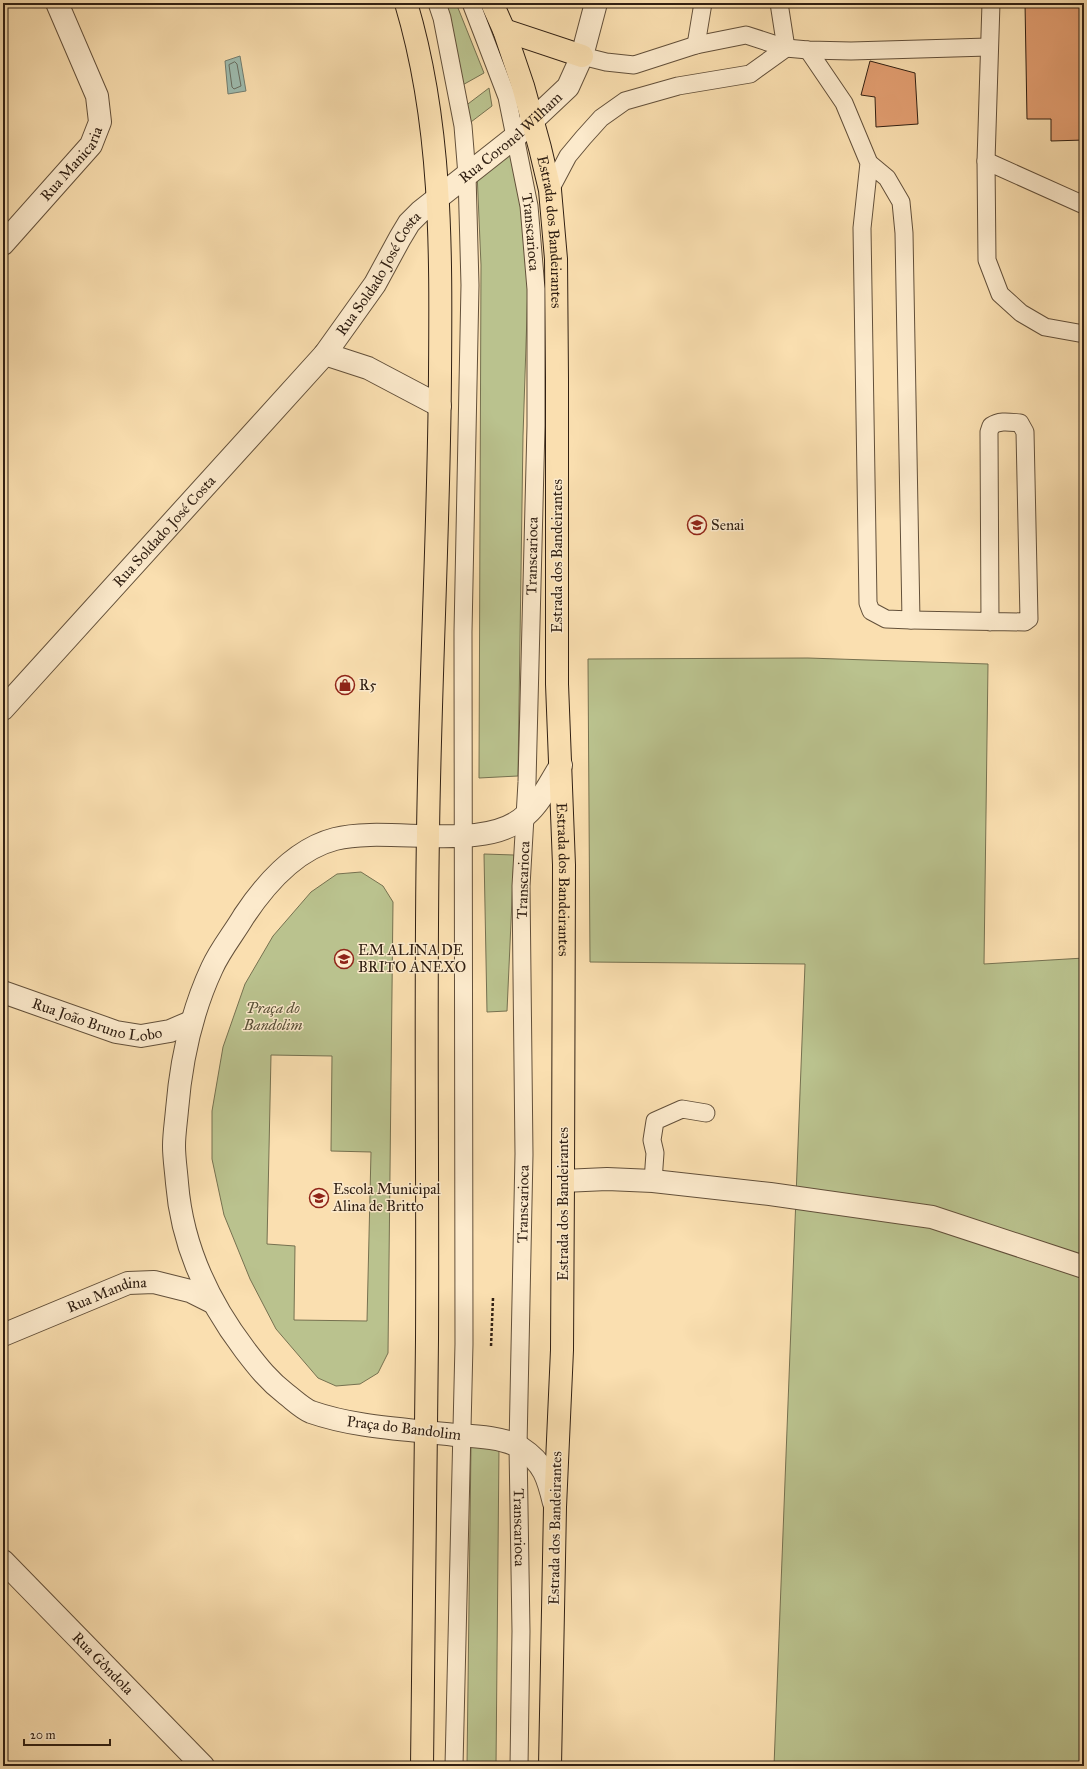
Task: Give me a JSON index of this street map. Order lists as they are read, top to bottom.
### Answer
{
  "streets": {
    "main road": ["Estrada dos Bandeirantes"],
    "street": [
      "Rua Coronel Wilham",
      "Rua Manicaria",
      "Rua Soldado José Costa",
      "Rua João Bruno Lobo",
      "Rua Mandina",
      "Praça do Bandolim",
      "Rua Gôndola"
    ],
    "lane": ["Transcarioca"]
  },
  "crossings": [
    ["Rua Coronel Wilham", "Transcarioca"],
    ["Rua Coronel Wilham", "Estrada dos Bandeirantes"],
    ["Rua Coronel Wilham", "Rua Soldado José Costa"],
    ["Transcarioca", "Praça do Bandolim"],
    ["Estrada dos Bandeirantes", "Praça do Bandolim"],
    ["Rua João Bruno Lobo", "Praça do Bandolim"],
    ["Rua Mandina", "Praça do Bandolim"]
  ],
  "parks": ["Praça do Bandolim"],
  "places": {
    "school or university": ["Senai", "EM ALINA DE BRITO ANEXO", "Escola Municipal Alina de Britto"],
    "shop": ["R5"]
  },
  "scale_bar": "20 m"
}
